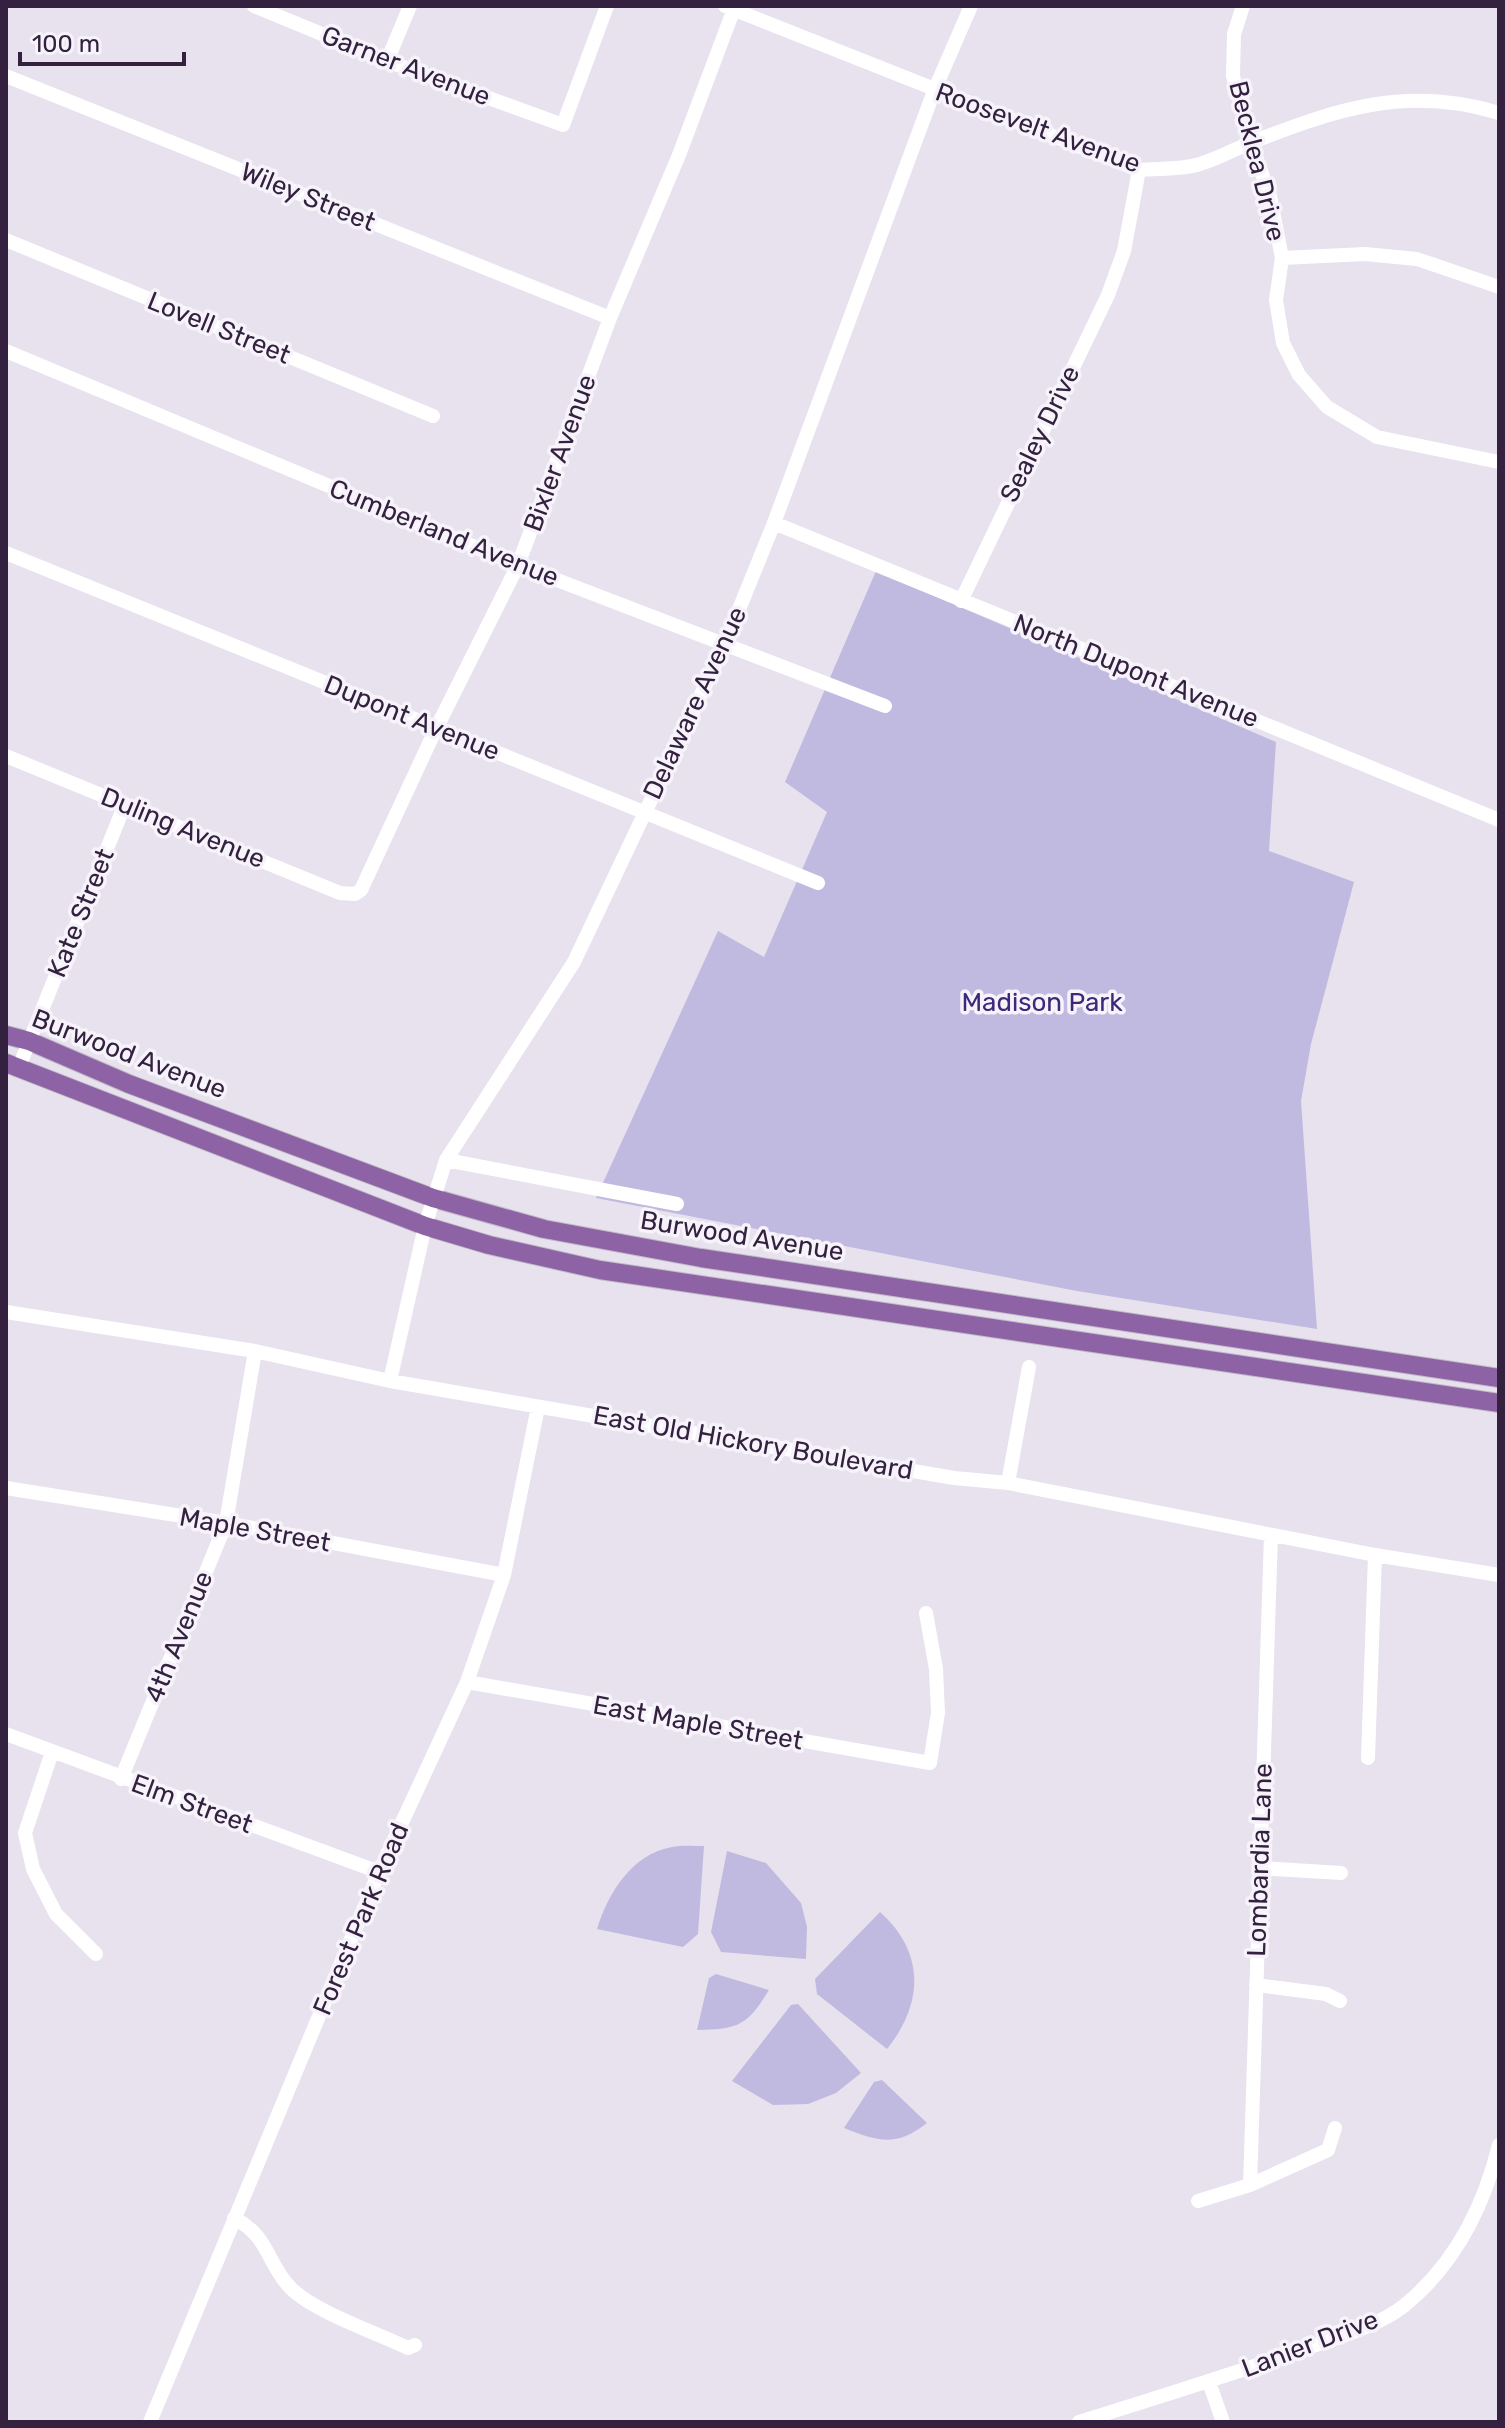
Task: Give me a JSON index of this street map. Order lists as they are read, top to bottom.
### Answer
{
  "streets": {
    "main road": ["Burwood Avenue"],
    "street": [
      "Garner Avenue",
      "Roosevelt Avenue",
      "Becklea Drive",
      "Wiley Street",
      "Lovell Street",
      "Sealey Drive",
      "Bixler Avenue",
      "Cumberland Avenue",
      "North Dupont Avenue",
      "Delaware Avenue",
      "Dupont Avenue",
      "Duling Avenue",
      "Kate Street",
      "East Old Hickory Boulevard",
      "Maple Street",
      "4th Avenue",
      "East Maple Street",
      "Elm Street",
      "Lombardia Lane",
      "Forest Park Road",
      "Lanier Drive"
    ]
  },
  "crossings": [
    ["Roosevelt Avenue", "Becklea Drive"],
    ["Roosevelt Avenue", "Sealey Drive"],
    ["Roosevelt Avenue", "Bixler Avenue"],
    ["Roosevelt Avenue", "Delaware Avenue"],
    ["Wiley Street", "Bixler Avenue"],
    ["Sealey Drive", "North Dupont Avenue"],
    ["Bixler Avenue", "Cumberland Avenue"],
    ["Bixler Avenue", "Dupont Avenue"],
    ["Bixler Avenue", "Duling Avenue"],
    ["Cumberland Avenue", "Delaware Avenue"],
    ["North Dupont Avenue", "Delaware Avenue"],
    ["Delaware Avenue", "Dupont Avenue"],
    ["Delaware Avenue", "Burwood Avenue"],
    ["Delaware Avenue", "East Old Hickory Boulevard"],
    ["Duling Avenue", "Kate Street"],
    ["Kate Street", "Burwood Avenue"],
    ["East Old Hickory Boulevard", "4th Avenue"],
    ["East Old Hickory Boulevard", "Lombardia Lane"],
    ["East Old Hickory Boulevard", "Forest Park Road"],
    ["Maple Street", "4th Avenue"],
    ["Maple Street", "Forest Park Road"],
    ["4th Avenue", "Elm Street"],
    ["East Maple Street", "Forest Park Road"],
    ["Elm Street", "Forest Park Road"]
  ],
  "parks": ["Madison Park"],
  "scale_bar": "100 m"
}
